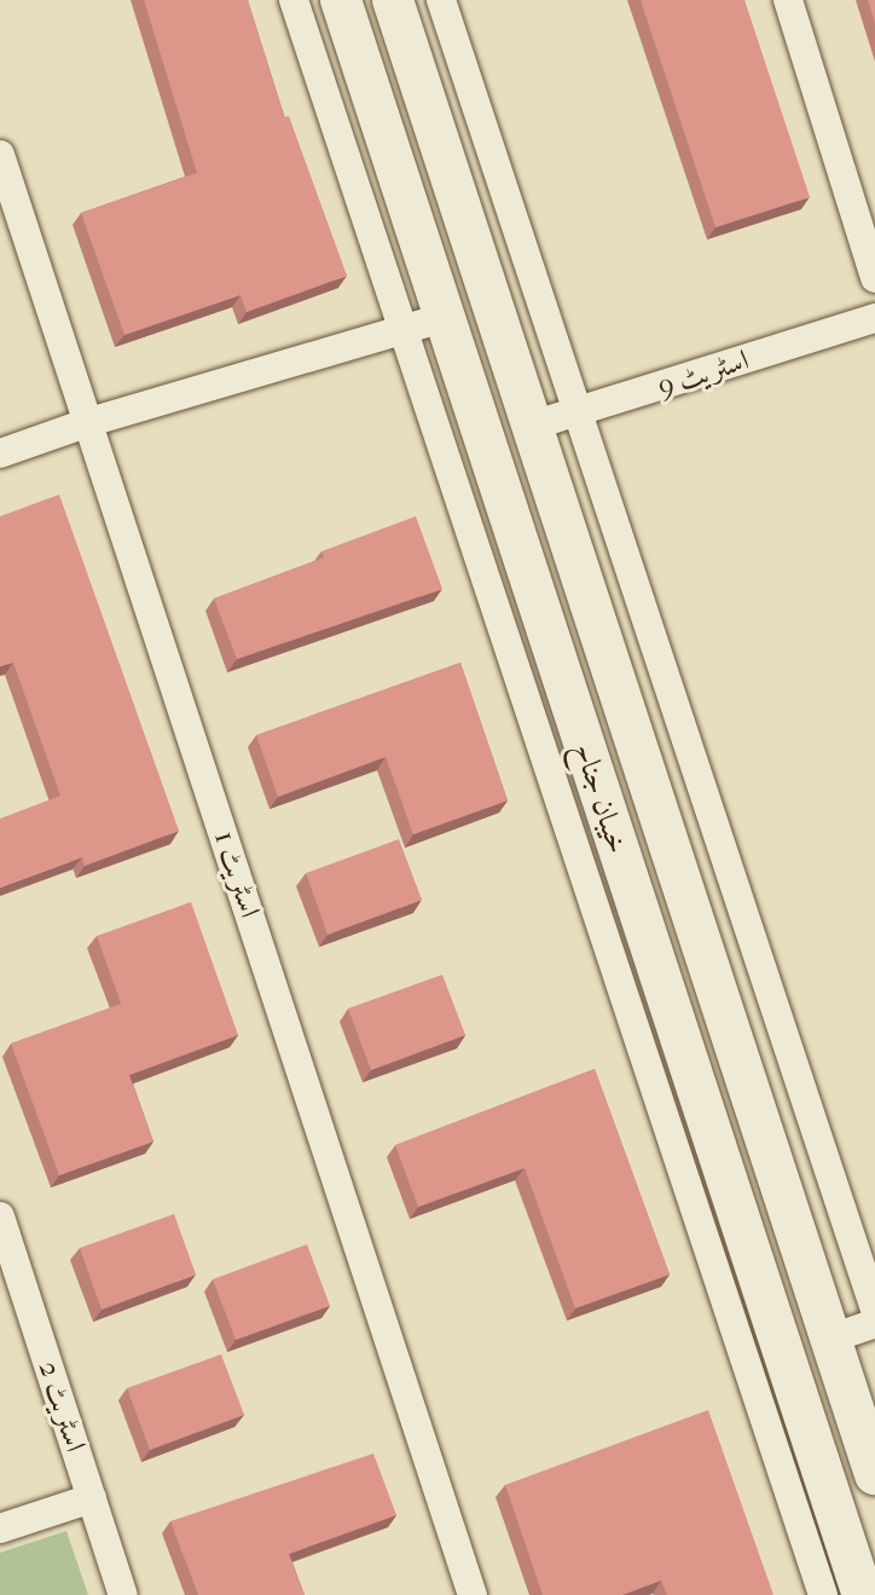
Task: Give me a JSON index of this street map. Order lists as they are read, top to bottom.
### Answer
{
  "streets": {
    "main road": ["خیبان جناح"],
    "street": ["اسٹریٹ 9", "اسٹریٹ 1", "اسٹریٹ 2"]
  },
  "crossings": [
    ["اسٹریٹ 9", "خیبان جناح"]
  ]
}
